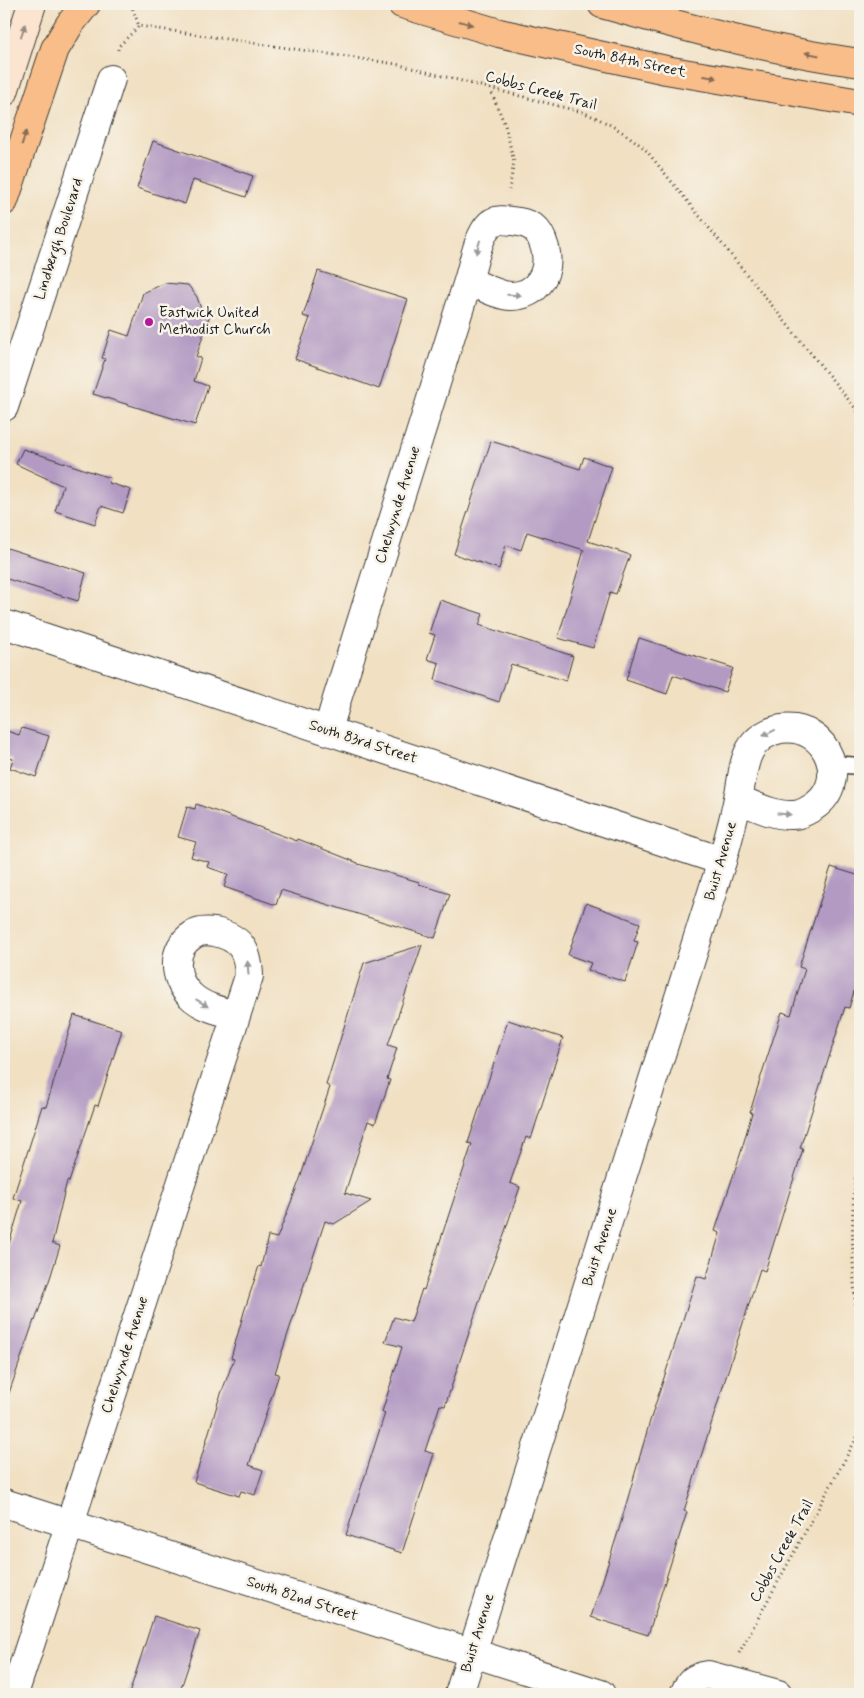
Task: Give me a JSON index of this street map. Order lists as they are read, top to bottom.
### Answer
{
  "streets": {
    "main road": ["South 84th Street"],
    "street": [
      "Lindbergh Boulevard",
      "Chelwynde Avenue",
      "South 83rd Street",
      "Buist Avenue",
      "South 82nd Street"
    ],
    "path": ["Cobbs Creek Trail"]
  },
  "crossings": [
    ["Chelwynde Avenue", "South 83rd Street"],
    ["Chelwynde Avenue", "South 82nd Street"],
    ["South 83rd Street", "Buist Avenue"],
    ["Buist Avenue", "South 82nd Street"]
  ],
  "places": ["Eastwick United Methodist Church"]
}
